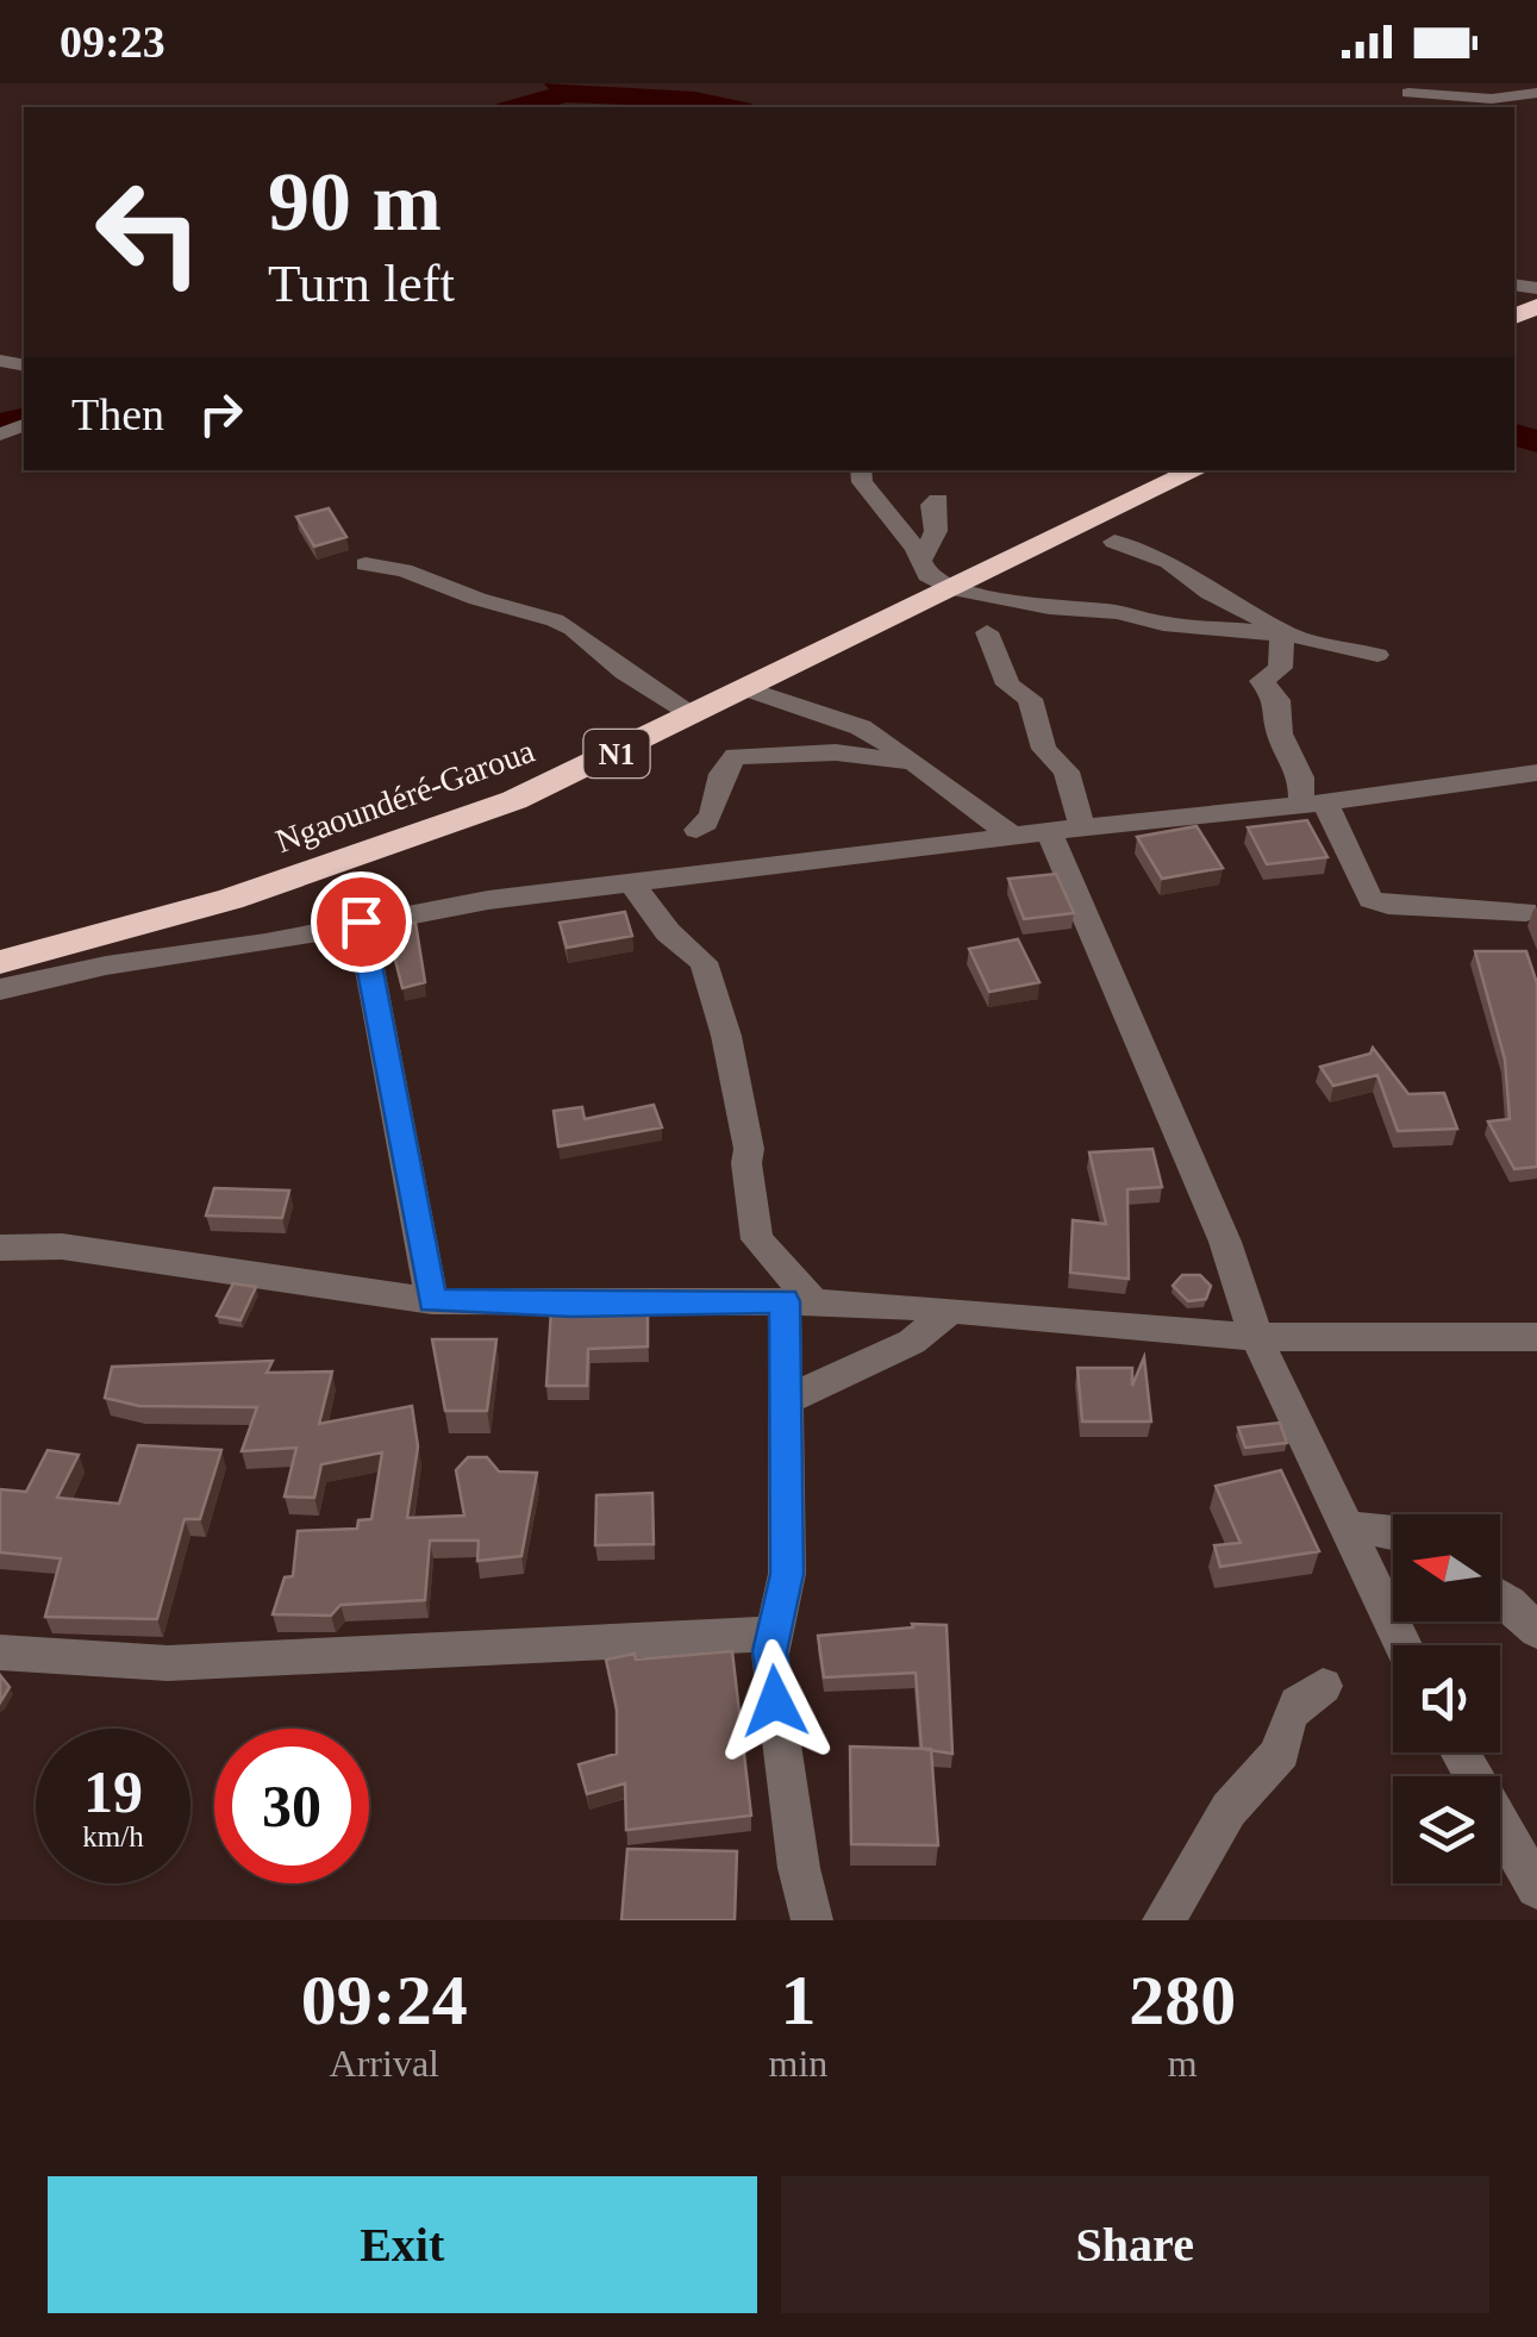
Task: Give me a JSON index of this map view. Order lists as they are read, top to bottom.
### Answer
{
  "streets": {
    "highway": ["N1", "Ngaoundéré-Garoua"]
  },
  "north": "left",
  "page": {
    "status": "09:23",
    "turn": ["90 m", "Turn left"],
    "then": "Then",
    "speed": "19 km/h",
    "limit": "30",
    "eta": [
      "09:24",
      "Arrival",
      "1",
      "min",
      "280",
      "m"
    ],
    "buttons": ["Exit", "Share"]
  }
}
